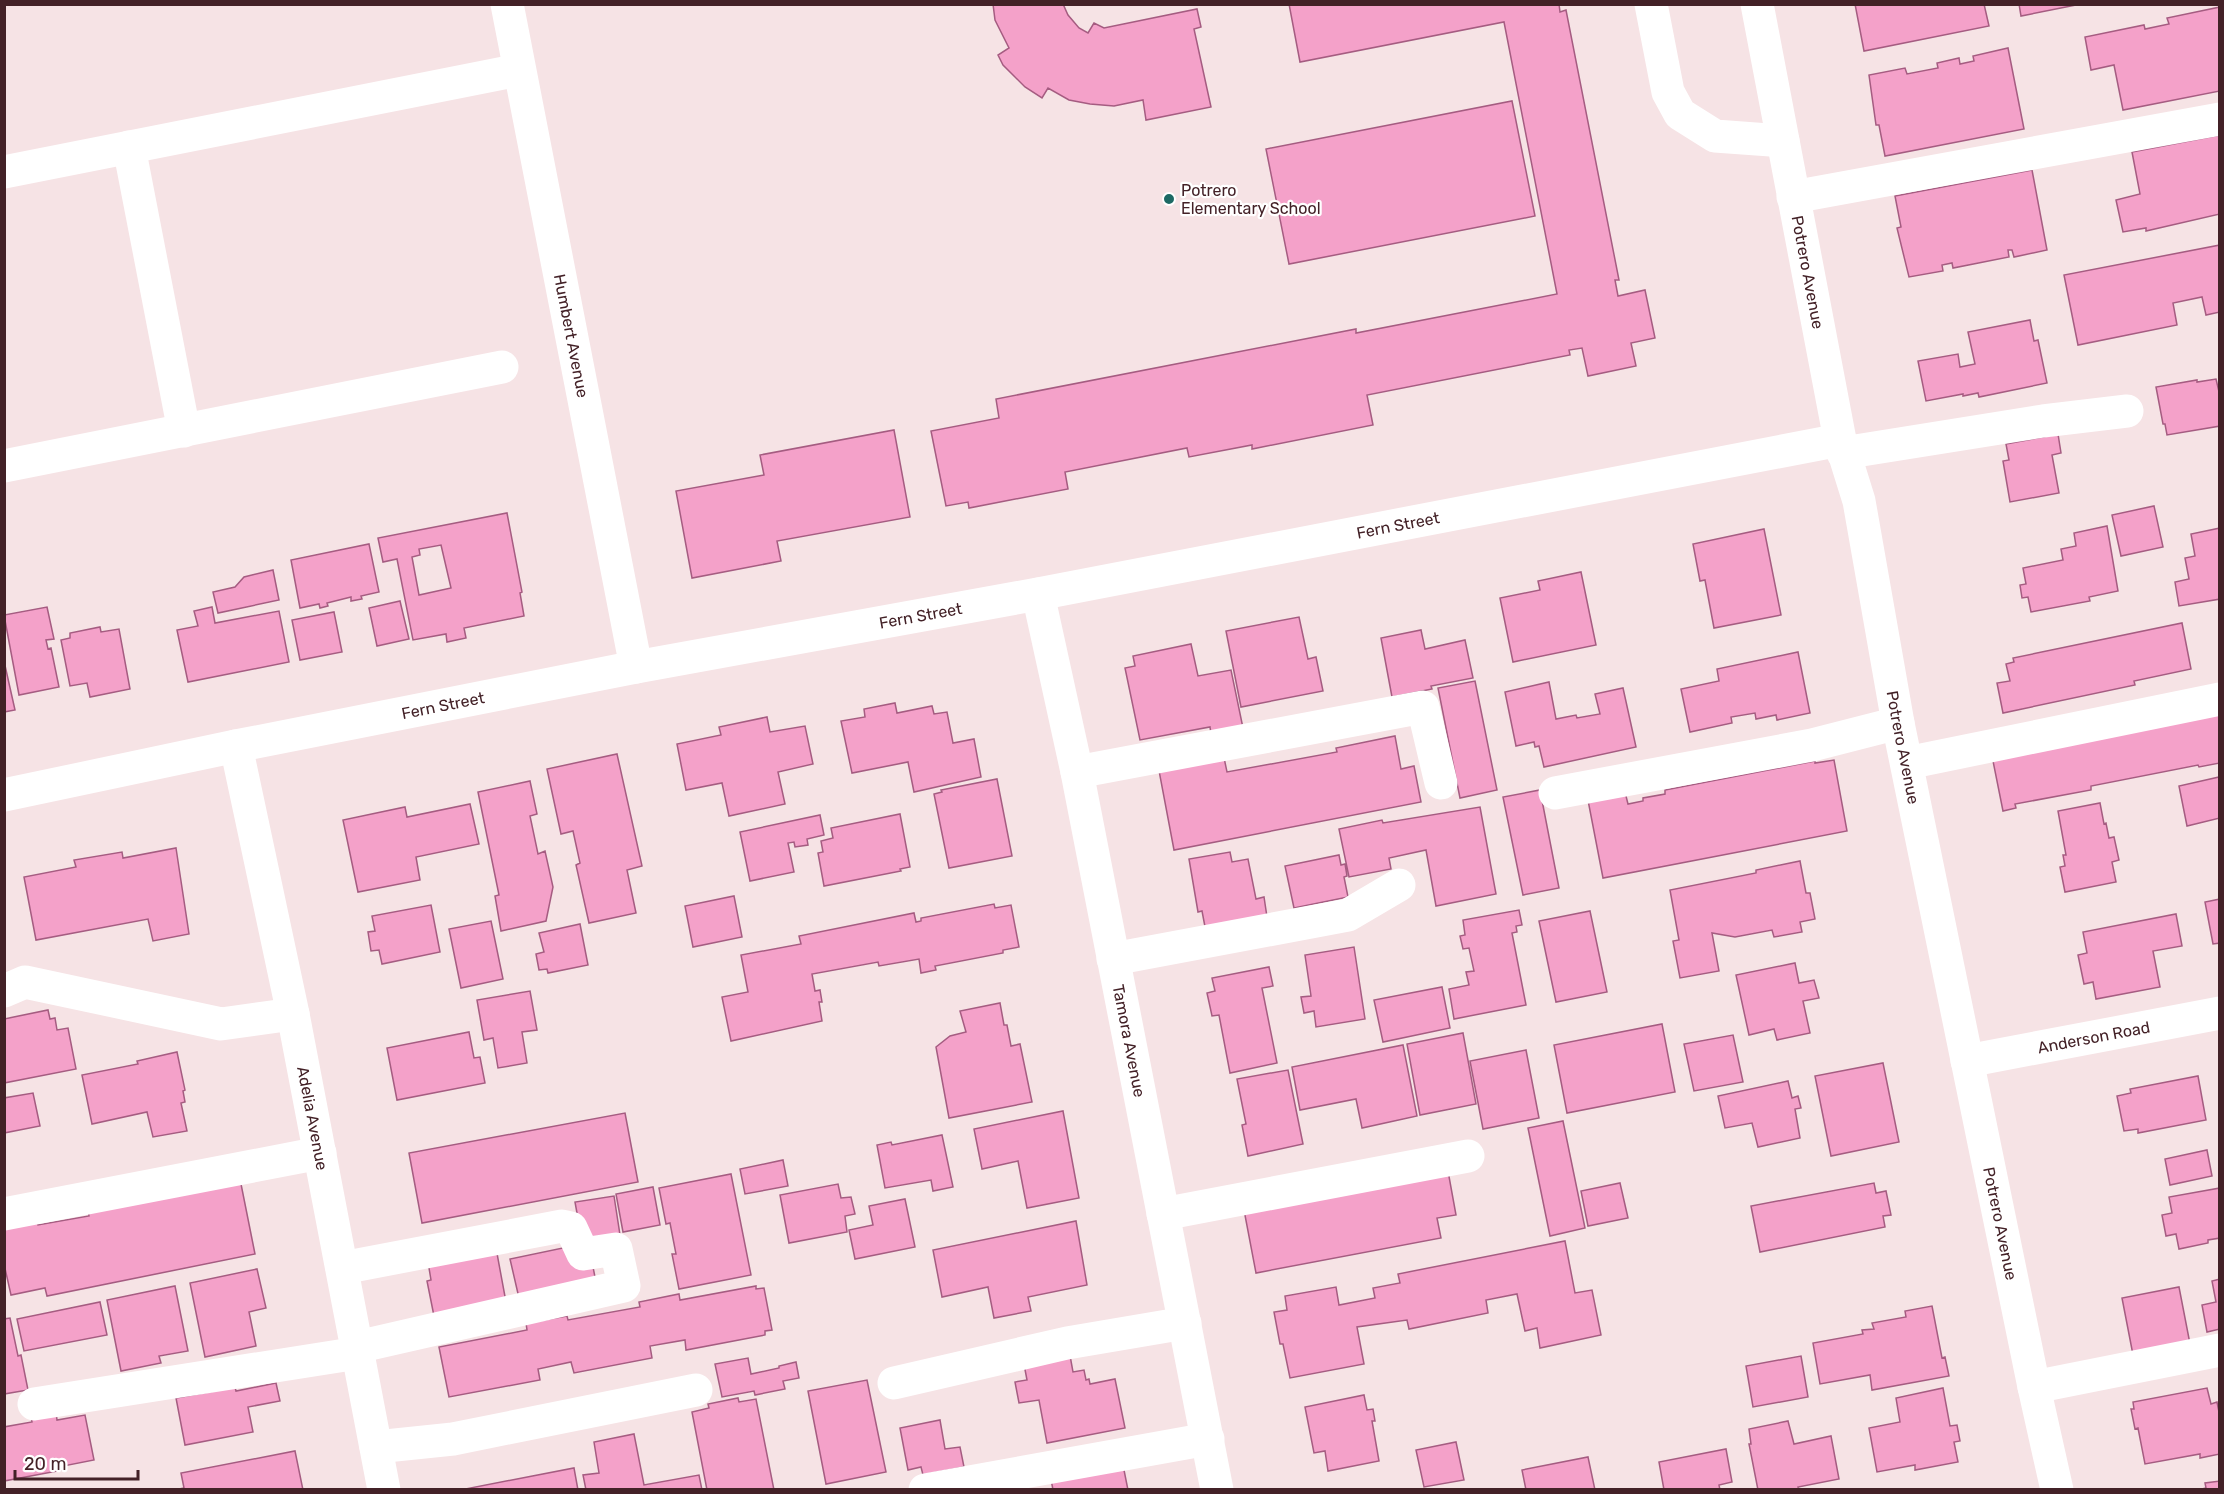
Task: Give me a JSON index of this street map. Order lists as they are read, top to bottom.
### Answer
{
  "streets": {
    "street": [
      "Potrero Avenue",
      "Humbert Avenue",
      "Fern Street",
      "Anderson Road",
      "Tamora Avenue",
      "Adelia Avenue"
    ]
  },
  "crossings": [
    ["Potrero Avenue", "Fern Street"],
    ["Potrero Avenue", "Anderson Road"],
    ["Humbert Avenue", "Fern Street"],
    ["Fern Street", "Tamora Avenue"],
    ["Fern Street", "Adelia Avenue"]
  ],
  "places": ["Potrero Elementary School"],
  "scale_bar": "20 m"
}
